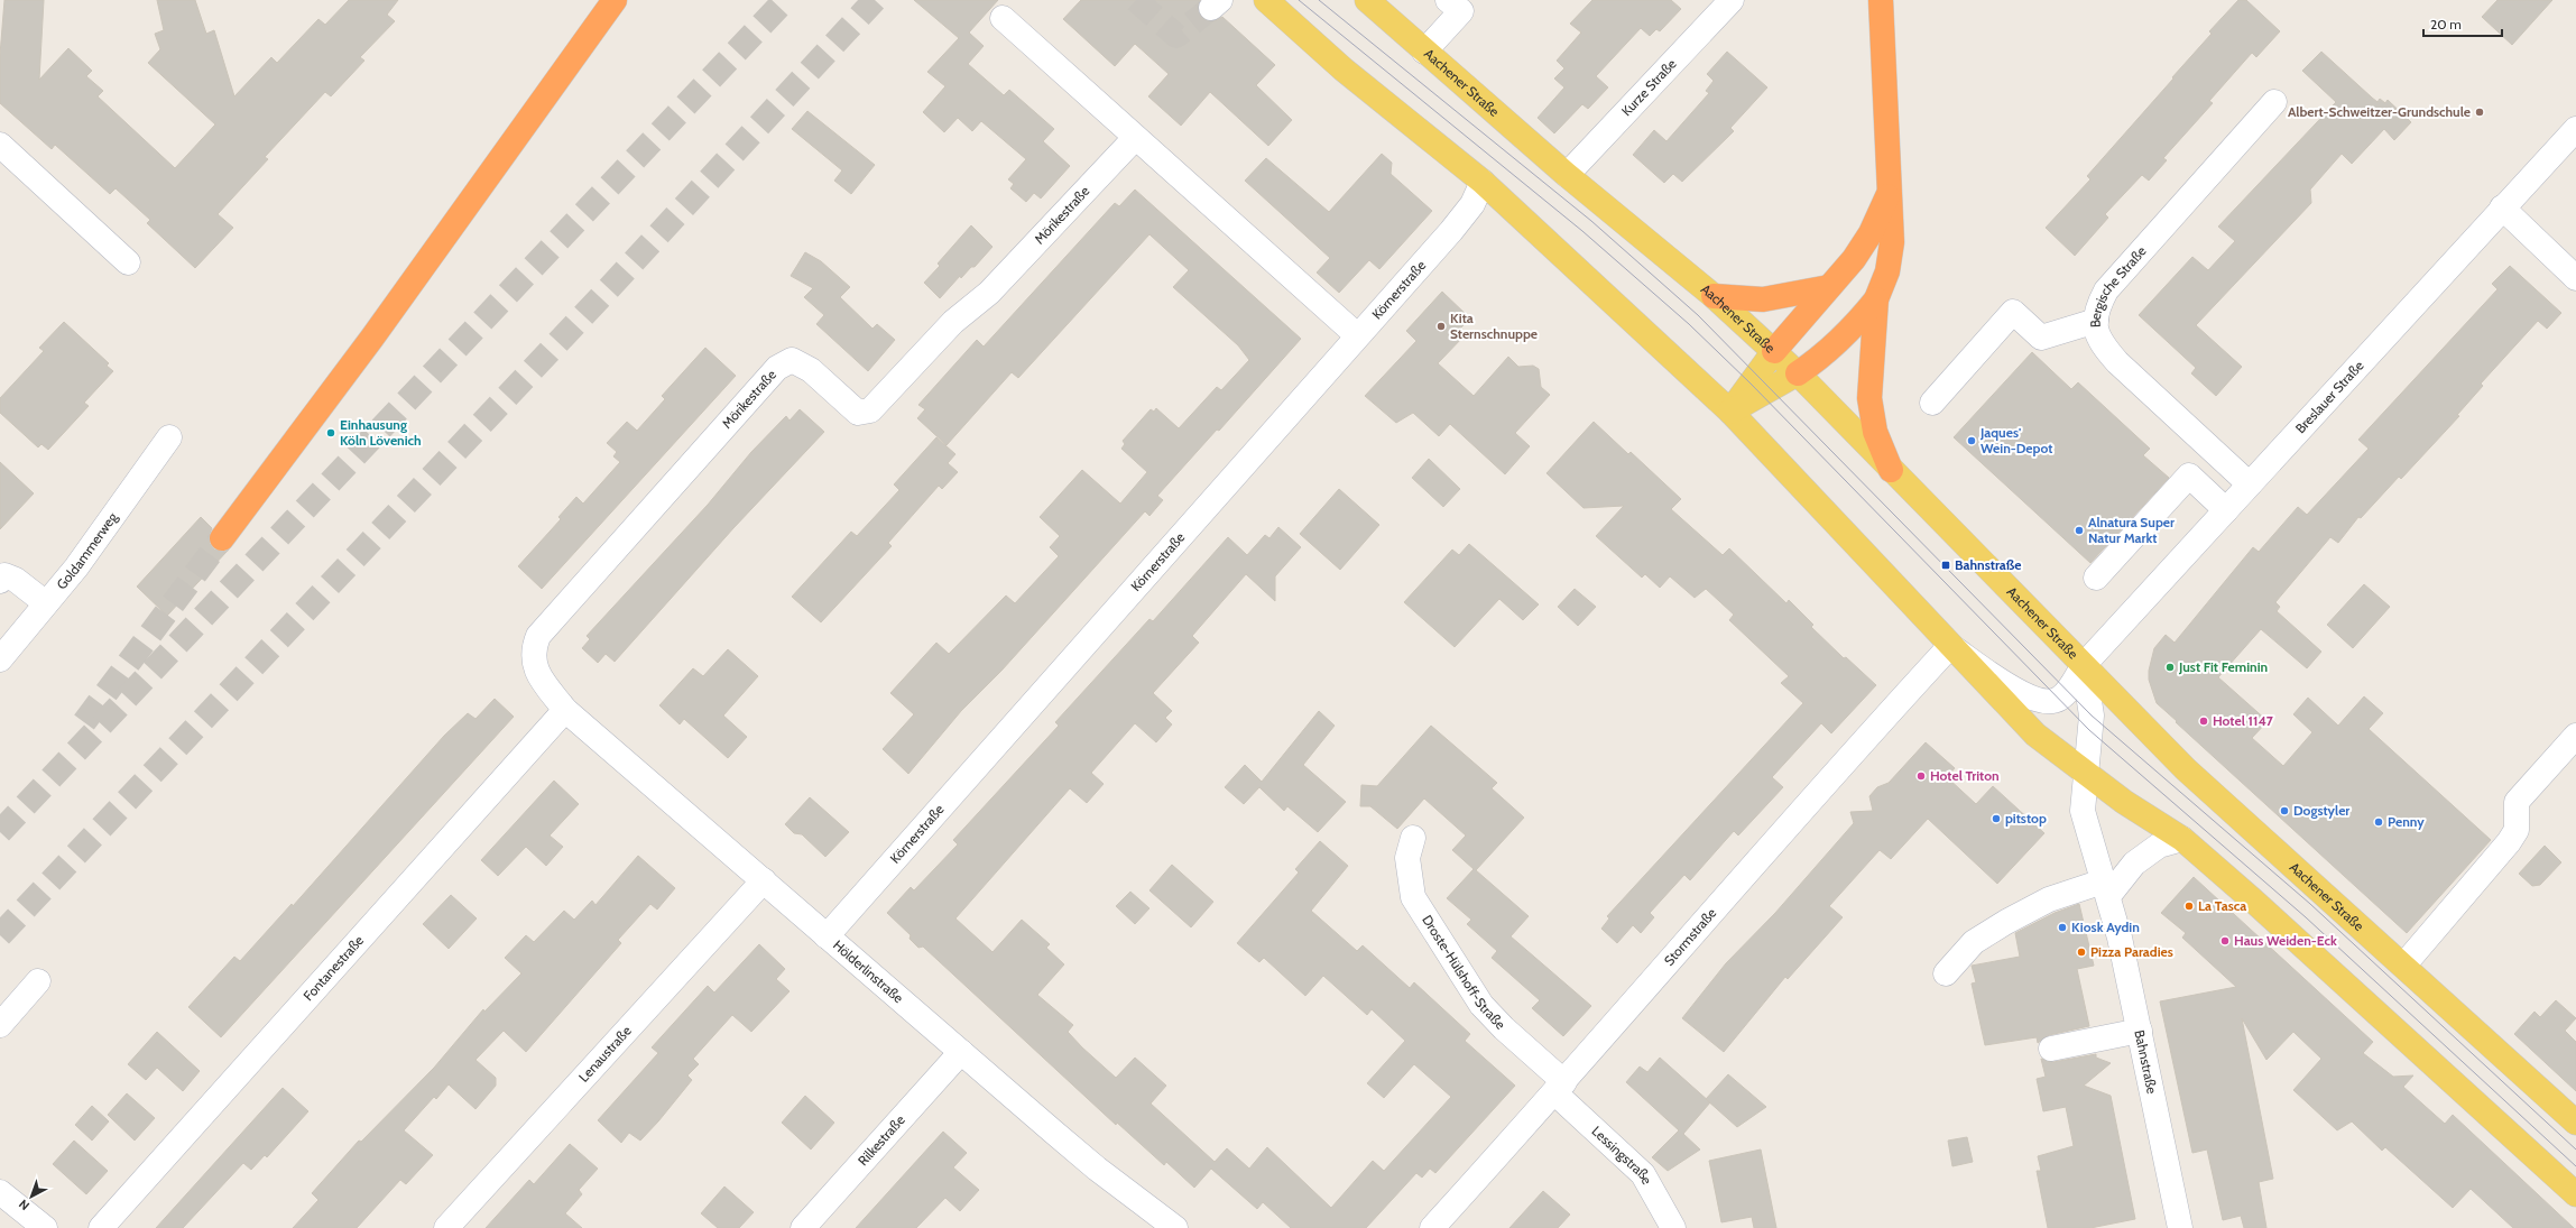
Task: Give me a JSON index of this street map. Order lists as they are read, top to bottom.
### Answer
{
  "streets": {
    "main road": ["Aachener Straße"],
    "street": [
      "Kurze Straße",
      "Mörikestraße",
      "Bergische Straße",
      "Körnerstraße",
      "Breslauer Straße",
      "Goldammerweg",
      "Stormstraße",
      "Fontanestraße",
      "Droste-Hülshoff-Straße",
      "Hölderlinstraße",
      "Lenaustraße",
      "Bahnstraße",
      "Rilkestraße",
      "Lessingstraße"
    ]
  },
  "crossings": [
    ["Aachener Straße", "Kurze Straße"],
    ["Aachener Straße", "Körnerstraße"],
    ["Aachener Straße", "Breslauer Straße"],
    ["Aachener Straße", "Stormstraße"],
    ["Aachener Straße", "Bahnstraße"],
    ["Mörikestraße", "Fontanestraße"],
    ["Mörikestraße", "Hölderlinstraße"],
    ["Bergische Straße", "Breslauer Straße"],
    ["Körnerstraße", "Hölderlinstraße"],
    ["Stormstraße", "Droste-Hülshoff-Straße"],
    ["Stormstraße", "Lessingstraße"],
    ["Fontanestraße", "Hölderlinstraße"],
    ["Droste-Hülshoff-Straße", "Lessingstraße"],
    ["Hölderlinstraße", "Lenaustraße"],
    ["Hölderlinstraße", "Rilkestraße"]
  ],
  "places": {
    "other": [
      "Albert-Schweitzer-Grundschule",
      "Kita Sternschnuppe",
      "Einhausung Köln Lövenich",
      "Jaques' Wein-Depot",
      "Alnatura Super Natur Markt",
      "Just Fit Feminin",
      "Hotel 1147",
      "Hotel Triton",
      "Dogstyler",
      "pitstop",
      "Penny",
      "La Tasca",
      "Kiosk Aydin",
      "Haus Weiden-Eck",
      "Pizza Paradies"
    ],
    "transit": ["Bahnstraße"]
  },
  "scale_bar": "20 m",
  "north": "bottom left"
}
